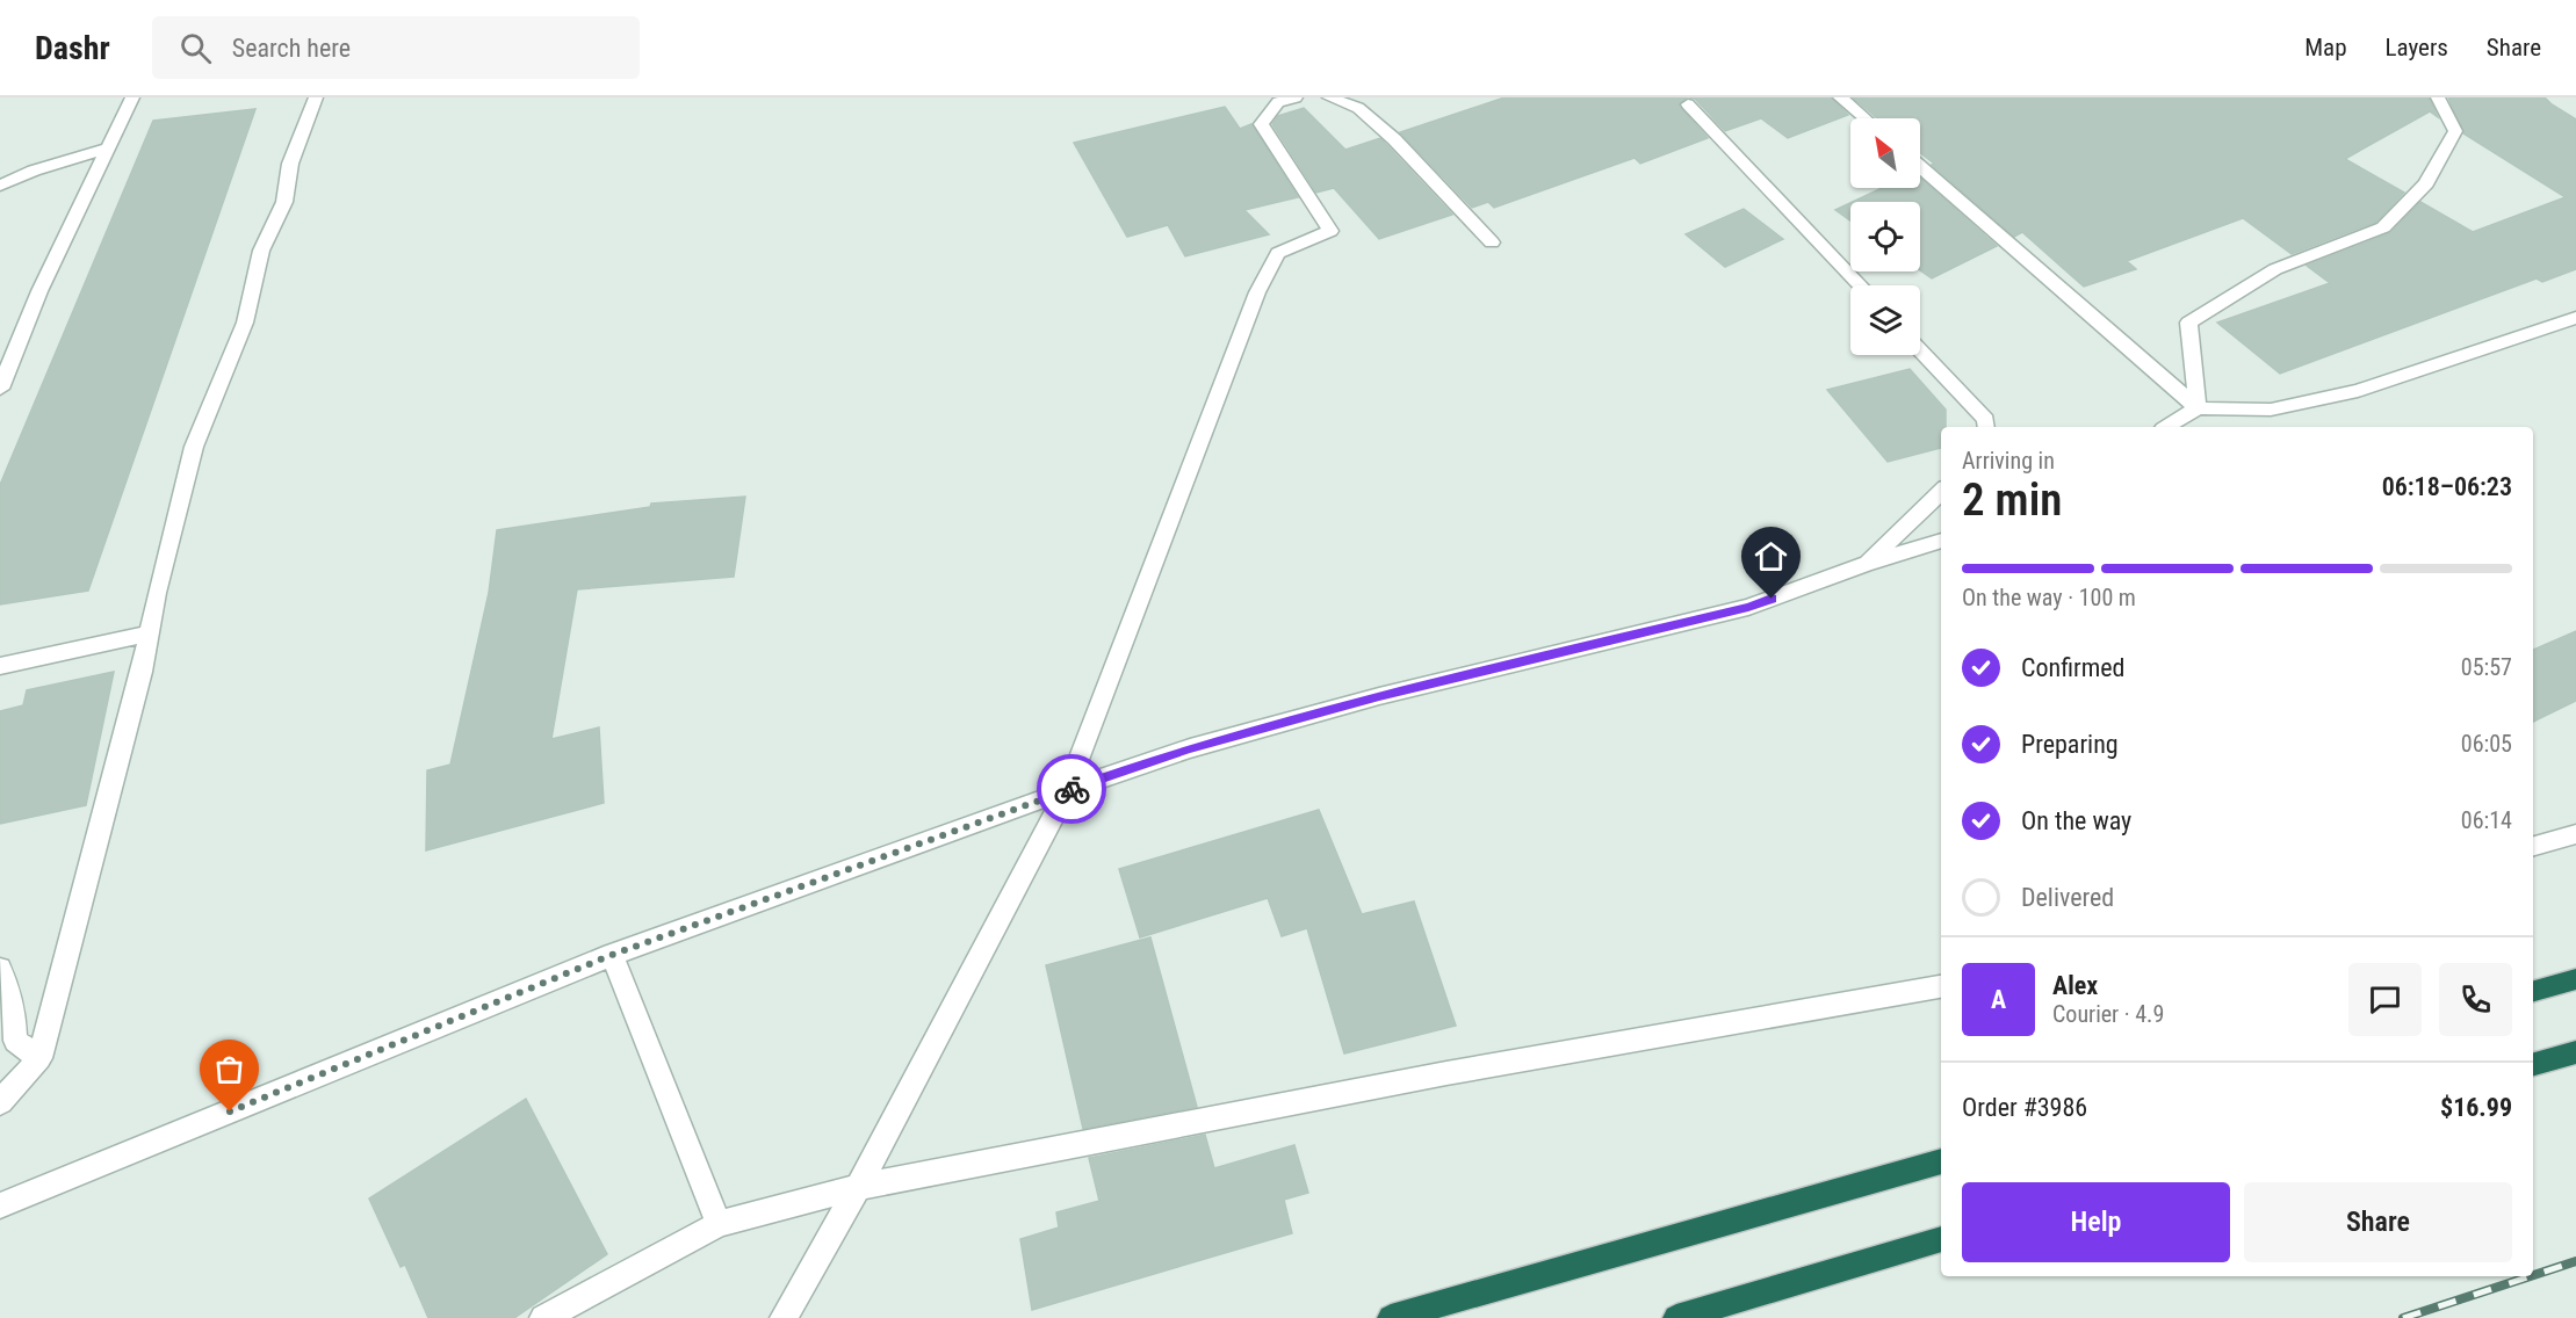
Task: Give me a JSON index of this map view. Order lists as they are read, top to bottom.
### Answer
{
  "north": "top left",
  "page": {
    "header": "Dashr",
    "search": "Search here",
    "nav": ["Map", "Layers", "Share"],
    "heading": ["2 min", "Arriving in", "06:18–06:23"],
    "panel": [
      "Alex",
      "Courier · 4.9",
      "Order #3986",
      "$16.99"
    ],
    "bar": "On the way · 100 m",
    "list": [
      ["Confirmed", "05:57"],
      ["Preparing", "06:05"],
      ["On the way", "06:14"],
      "Delivered"
    ],
    "round": "A",
    "buttons": ["Help", "Share"]
  }
}
